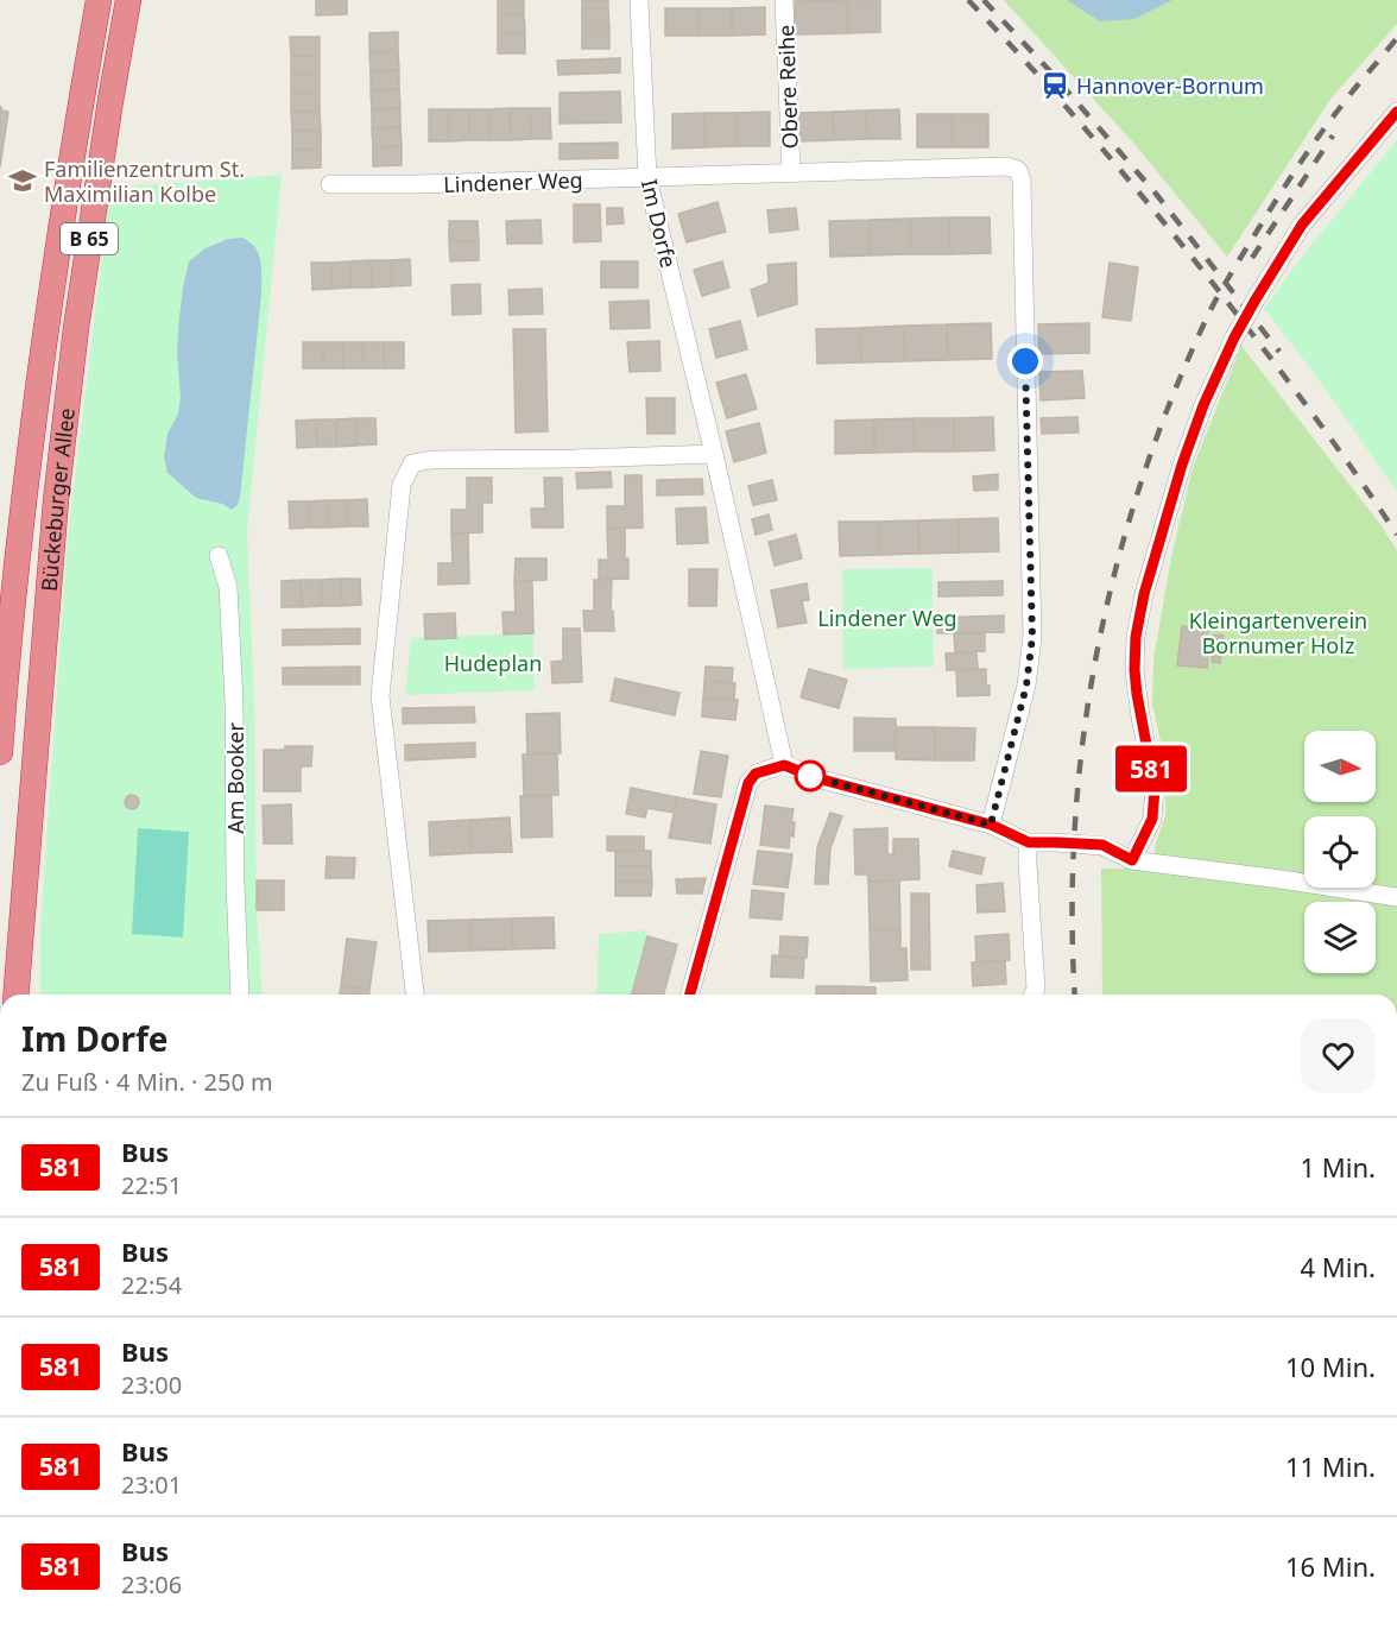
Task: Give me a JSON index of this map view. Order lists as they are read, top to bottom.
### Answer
{
  "streets": {
    "highway": ["B 65", "Bückeburger Allee"],
    "street": [
      "Obere Reihe",
      "Lindener Weg",
      "Im Dorfe",
      "Am Booker"
    ]
  },
  "crossings": [
    ["Obere Reihe", "Lindener Weg"],
    ["Lindener Weg", "Im Dorfe"]
  ],
  "parks": ["Lindener Weg", "Kleingartenverein Bornumer Holz", "Hudeplan"],
  "places": {
    "station": ["Hannover-Bornum"],
    "school or university": ["Familienzentrum St. Maximilian Kolbe"]
  },
  "lines": ["bus line 581"],
  "north": "right",
  "page": {
    "on_map": "581",
    "heading": ["Im Dorfe", "Zu Fuß · 4 Min. · 250 m"],
    "list": [
      {
        "mark": "581",
        "name": "Bus",
        "note": "22:51",
        "value": "1 Min."
      },
      {
        "mark": "581",
        "name": "Bus",
        "note": "22:54",
        "value": "4 Min."
      },
      {
        "mark": "581",
        "name": "Bus",
        "note": "23:00",
        "value": "10 Min."
      },
      {
        "mark": "581",
        "name": "Bus",
        "note": "23:01",
        "value": "11 Min."
      },
      {
        "mark": "581",
        "name": "Bus",
        "note": "23:06",
        "value": "16 Min."
      }
    ]
  }
}
